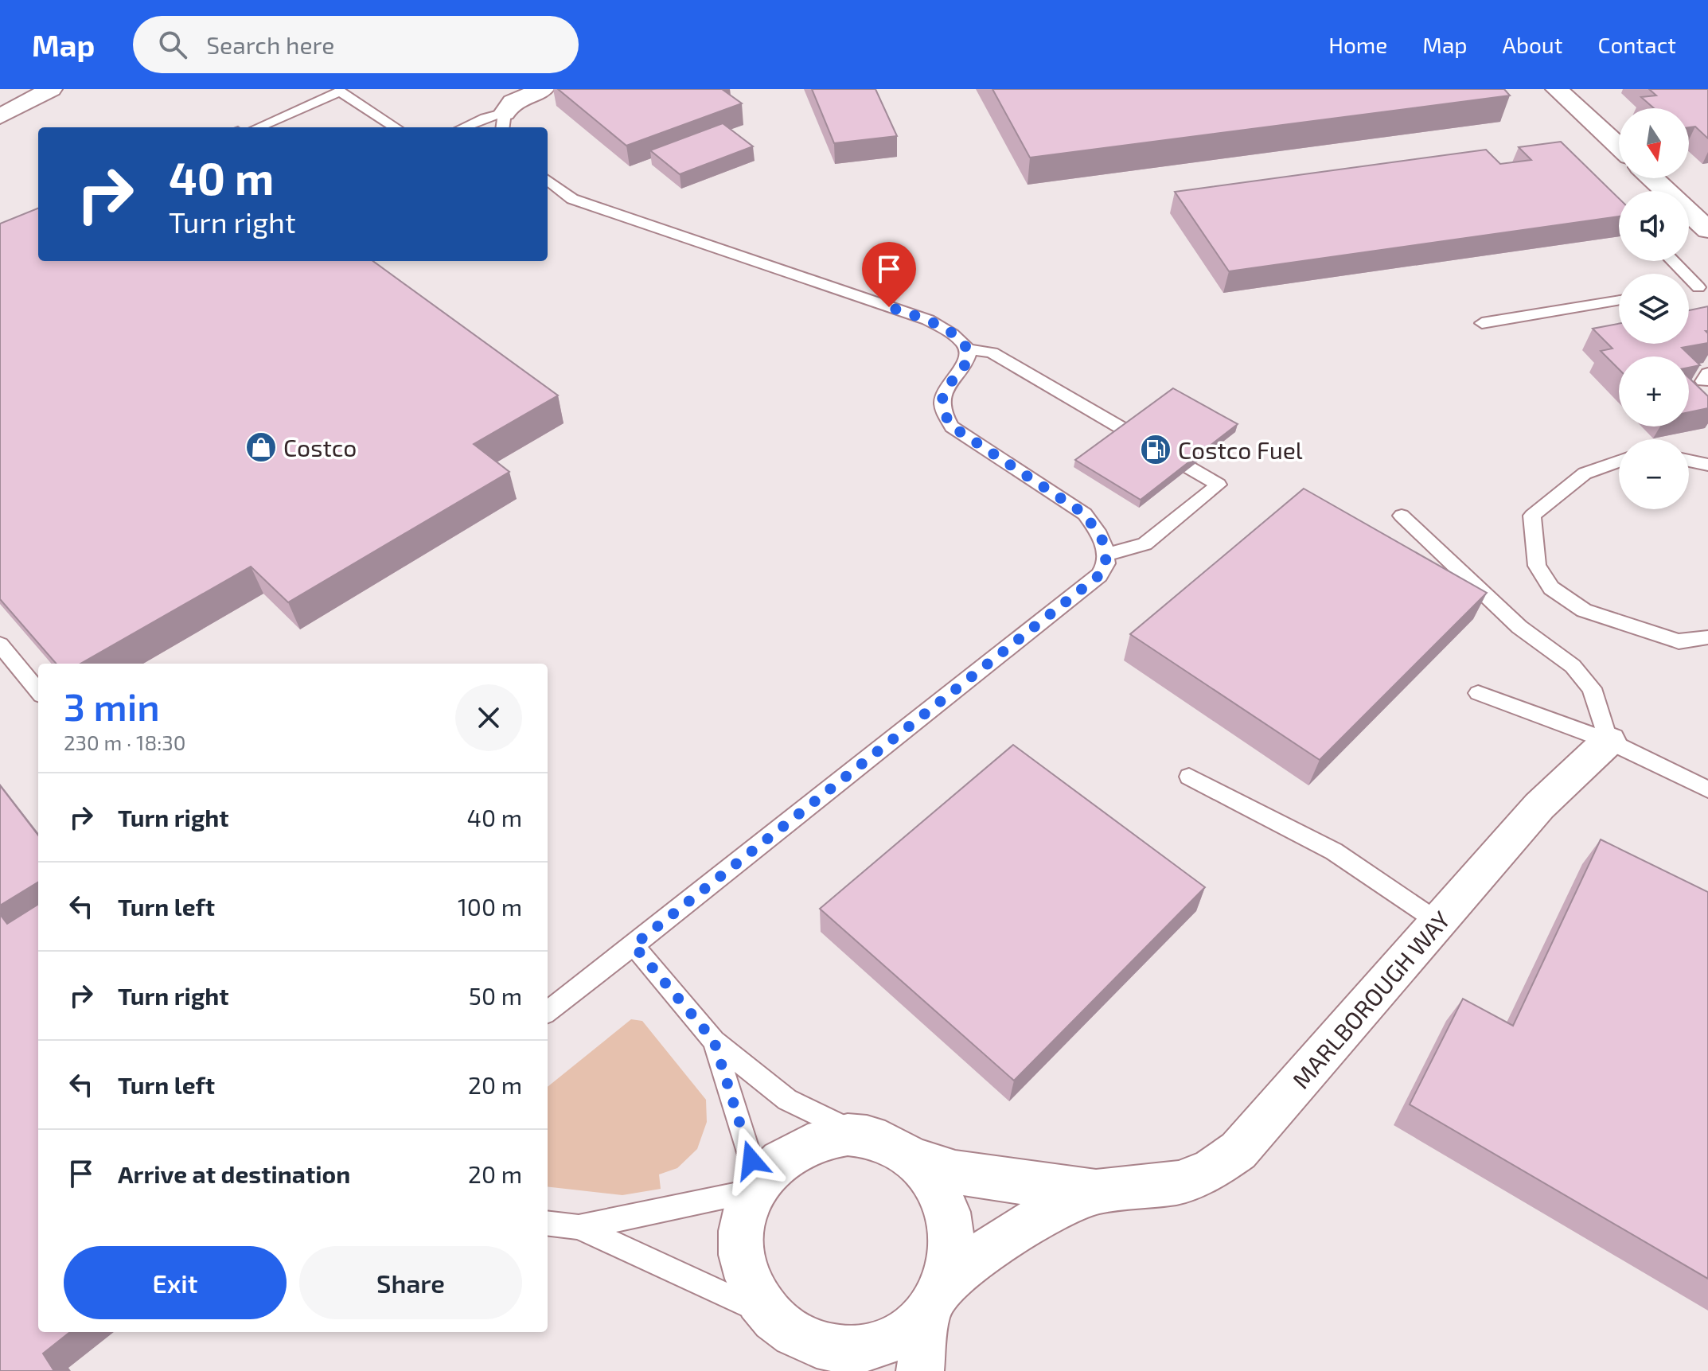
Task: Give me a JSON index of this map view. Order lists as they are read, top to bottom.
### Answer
{
  "streets": {
    "street": ["MARLBOROUGH WAY"]
  },
  "places": {
    "shop": ["Costco"],
    "fuel station": ["Costco Fuel"]
  },
  "north": "bottom",
  "page": {
    "header": "Map",
    "search": "Search here",
    "nav": [
      "Home",
      "Map",
      "About",
      "Contact"
    ],
    "map_buttons": ["+", "−"],
    "turn": ["40 m", "Turn right"],
    "heading": ["3 min", "230 m · 18:30"],
    "list": [
      {
        "name": "Turn right",
        "value": "40 m"
      },
      {
        "name": "Turn left",
        "value": "100 m"
      },
      {
        "name": "Turn right",
        "value": "50 m"
      },
      {
        "name": "Turn left",
        "value": "20 m"
      },
      {
        "name": "Arrive at destination",
        "value": "20 m"
      }
    ],
    "buttons": ["Exit", "Share"]
  }
}
